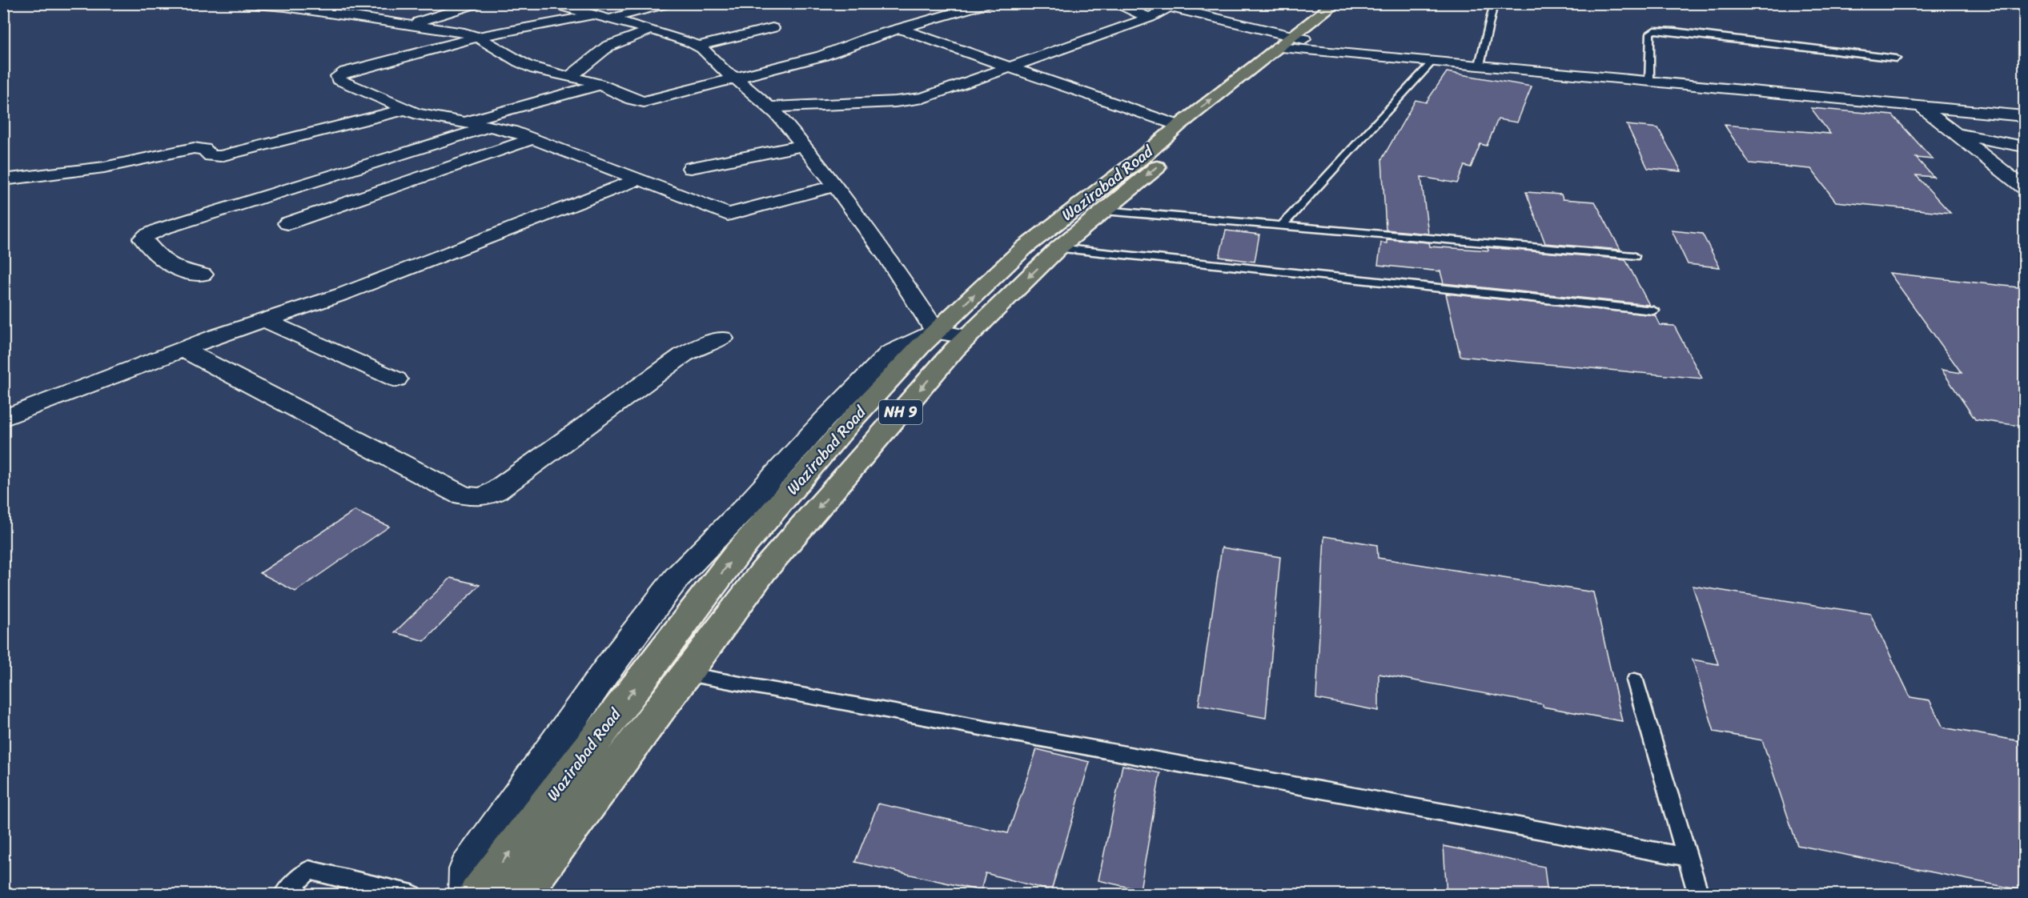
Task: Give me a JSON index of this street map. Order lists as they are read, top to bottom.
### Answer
{
  "streets": {
    "highway": ["Wazirabad Road", "NH 9"]
  }
}
